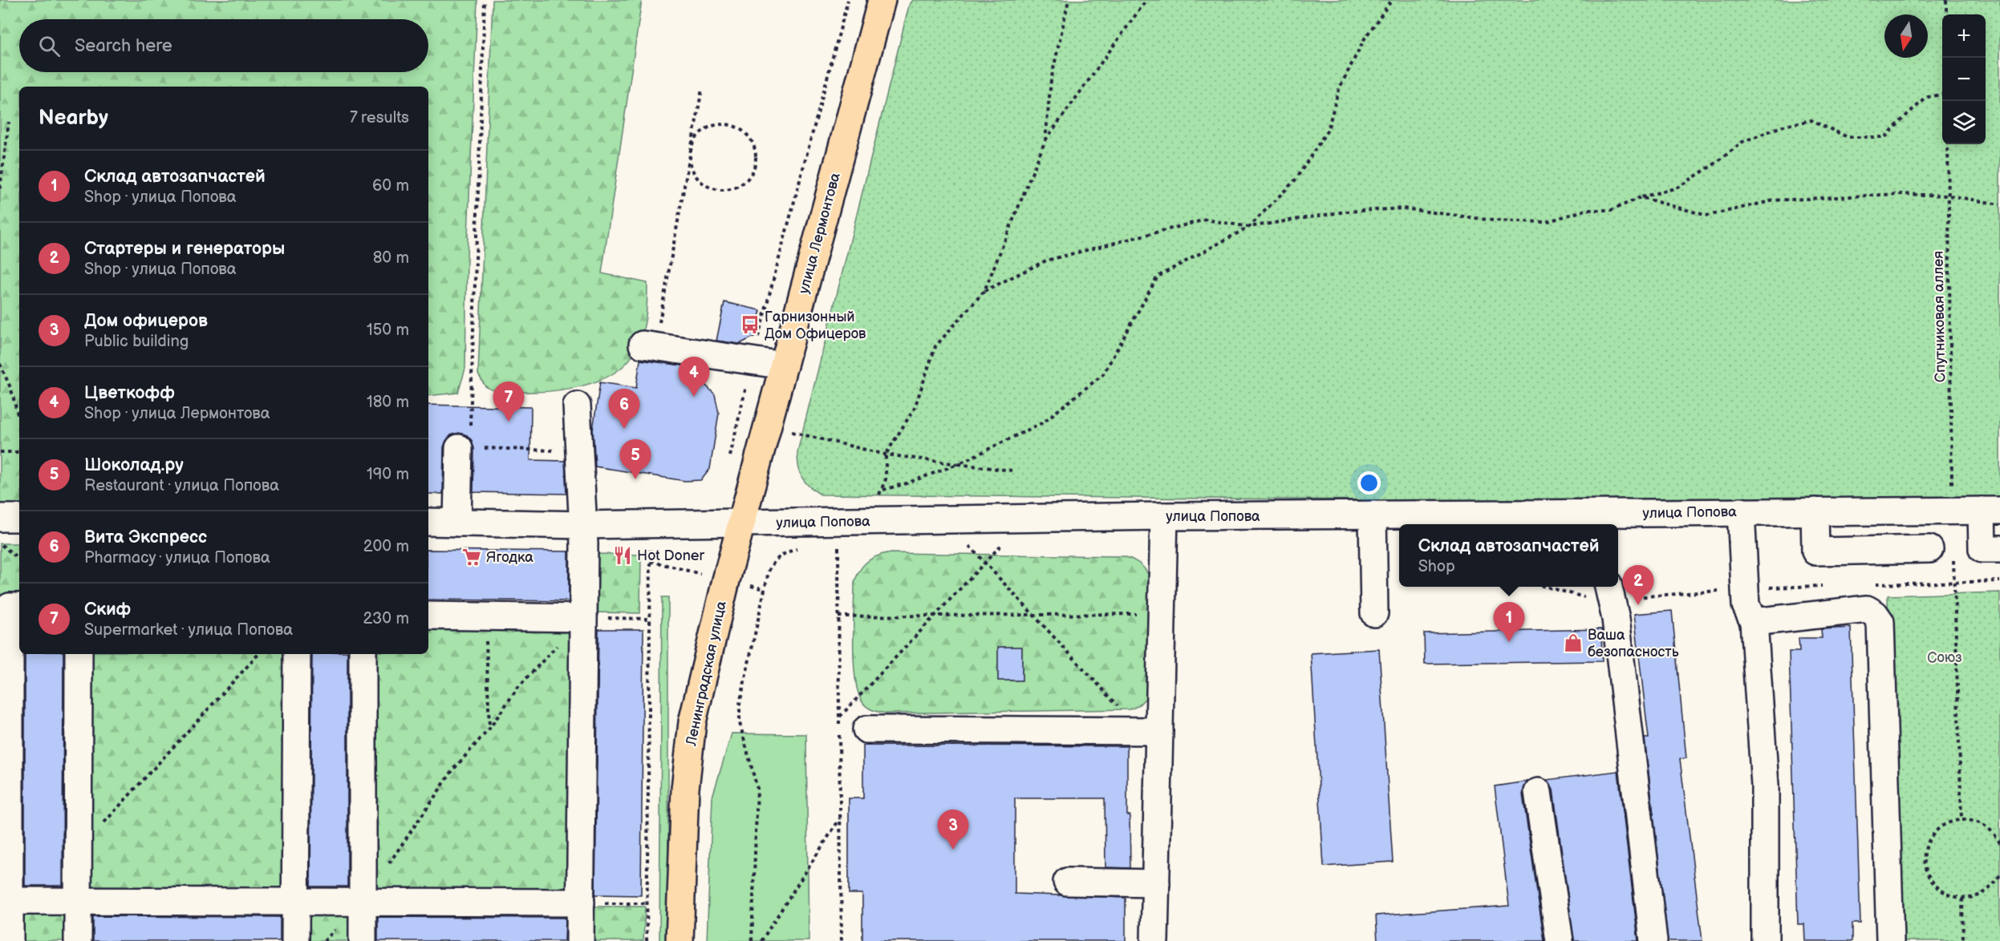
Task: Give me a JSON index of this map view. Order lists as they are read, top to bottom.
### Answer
{
  "streets": {
    "main road": ["улица Лермонтова", "Ленинградская улица"],
    "street": ["улица Попова"],
    "path": ["Спутниковая аллея"]
  },
  "crossings": [
    ["улица Лермонтова", "улица Попова"],
    ["улица Лермонтова", "Ленинградская улица"],
    ["улица Попова", "Ленинградская улица"]
  ],
  "parks": ["Союз"],
  "places": {
    "bus stop": ["Гарнизонный Дом Офицеров"],
    "restaurant": ["Hot Doner"],
    "supermarket": ["Ягодка"],
    "shop": ["Ваша безопасность"]
  },
  "north": "bottom",
  "page": {
    "map_buttons": ["+", "−"],
    "search": "Search here",
    "heading": ["Nearby", "7 results"],
    "list": [
      {
        "mark": "1",
        "name": "Склад автозапчастей",
        "note": "Shop · улица Попова",
        "value": "60 m"
      },
      {
        "mark": "2",
        "name": "Стартеры и генераторы",
        "note": "Shop · улица Попова",
        "value": "80 m"
      },
      {
        "mark": "3",
        "name": "Дом офицеров",
        "note": "Public building",
        "value": "150 m"
      },
      {
        "mark": "4",
        "name": "Цветкофф",
        "note": "Shop · улица Лермонтова",
        "value": "180 m"
      },
      {
        "mark": "5",
        "name": "Шоколад.ру",
        "note": "Restaurant · улица Попова",
        "value": "190 m"
      },
      {
        "mark": "6",
        "name": "Вита Экспресс",
        "note": "Pharmacy · улица Попова",
        "value": "200 m"
      },
      {
        "mark": "7",
        "name": "Скиф",
        "note": "Supermarket · улица Попова",
        "value": "230 m"
      }
    ],
    "pins": [
      "4",
      "7",
      "6",
      "5",
      "2",
      "1",
      "3"
    ],
    "popup": ["Склад автозапчастей", "Shop"]
  }
}
